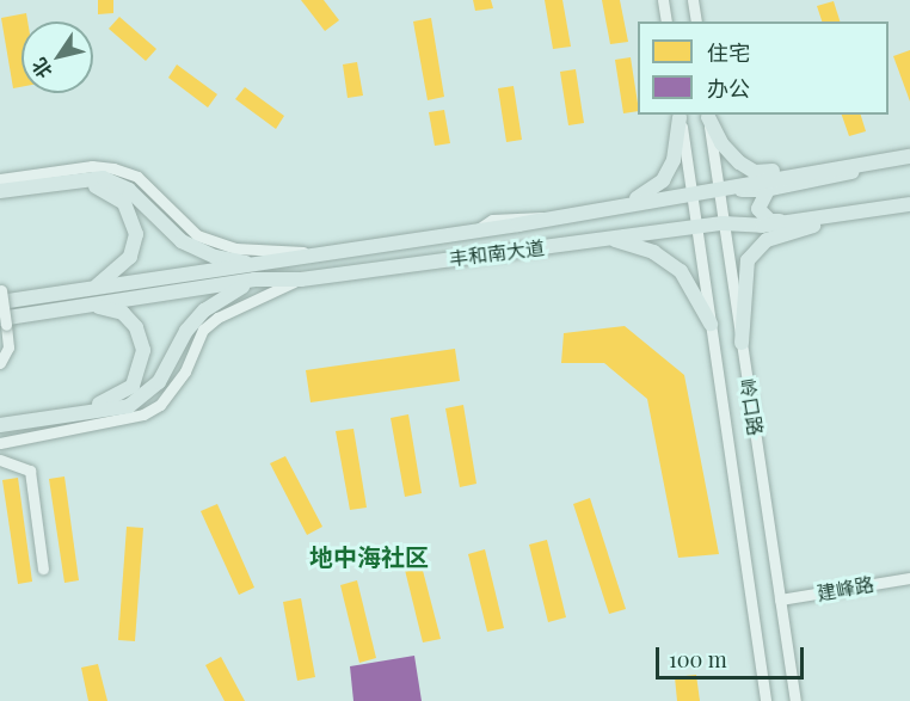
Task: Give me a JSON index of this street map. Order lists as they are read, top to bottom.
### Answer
{
  "streets": {
    "main road": ["丰和南大道"],
    "street": ["岭口路", "建峰路"]
  },
  "crossings": [
    ["丰和南大道", "岭口路"],
    ["岭口路", "建峰路"]
  ],
  "districts": ["地中海社区"],
  "legend": ["住宅", "办公"],
  "scale_bar": "100 m",
  "north": "bottom left"
}
